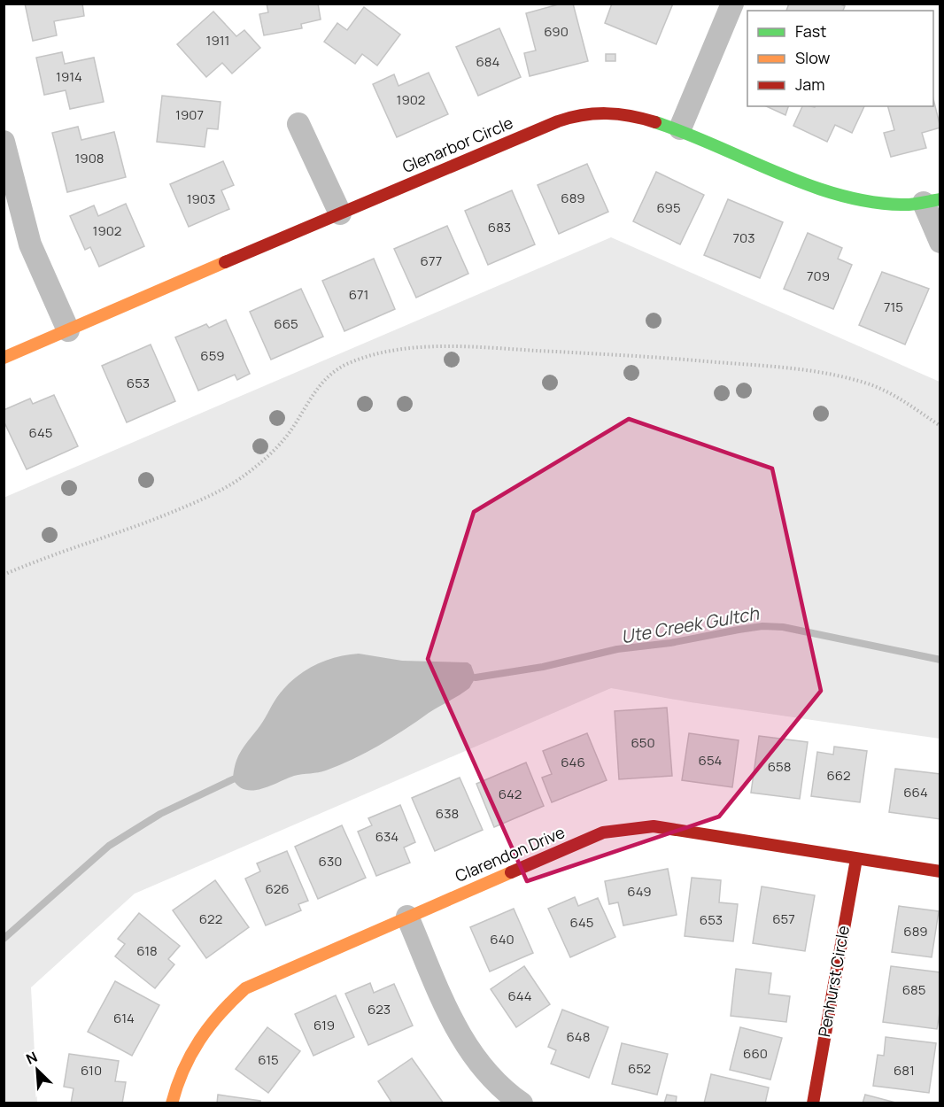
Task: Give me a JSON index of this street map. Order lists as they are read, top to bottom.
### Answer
{
  "streets": {
    "street": ["Glenarbor Circle", "Clarendon Drive", "Penhurst Circle"]
  },
  "crossings": [
    ["Clarendon Drive", "Penhurst Circle"]
  ],
  "water": ["Ute Creek Gultch"],
  "house_numbers": [
    "690",
    "1911",
    "684",
    "1914",
    "1902",
    "1907",
    "1908",
    "689",
    "1903",
    "695",
    "683",
    "1902",
    "703",
    "677",
    "709",
    "671",
    "715",
    "665",
    "659",
    "653",
    "645",
    "650",
    "654",
    "646",
    "658",
    "662",
    "664",
    "642",
    "638",
    "634",
    "630",
    "626",
    "649",
    "622",
    "657",
    "653",
    "645",
    "689",
    "640",
    "618",
    "685",
    "644",
    "623",
    "614",
    "619",
    "648",
    "660",
    "615",
    "652",
    "610",
    "681"
  ],
  "legend": ["Fast", "Slow", "Jam"],
  "north": "top left"
}
